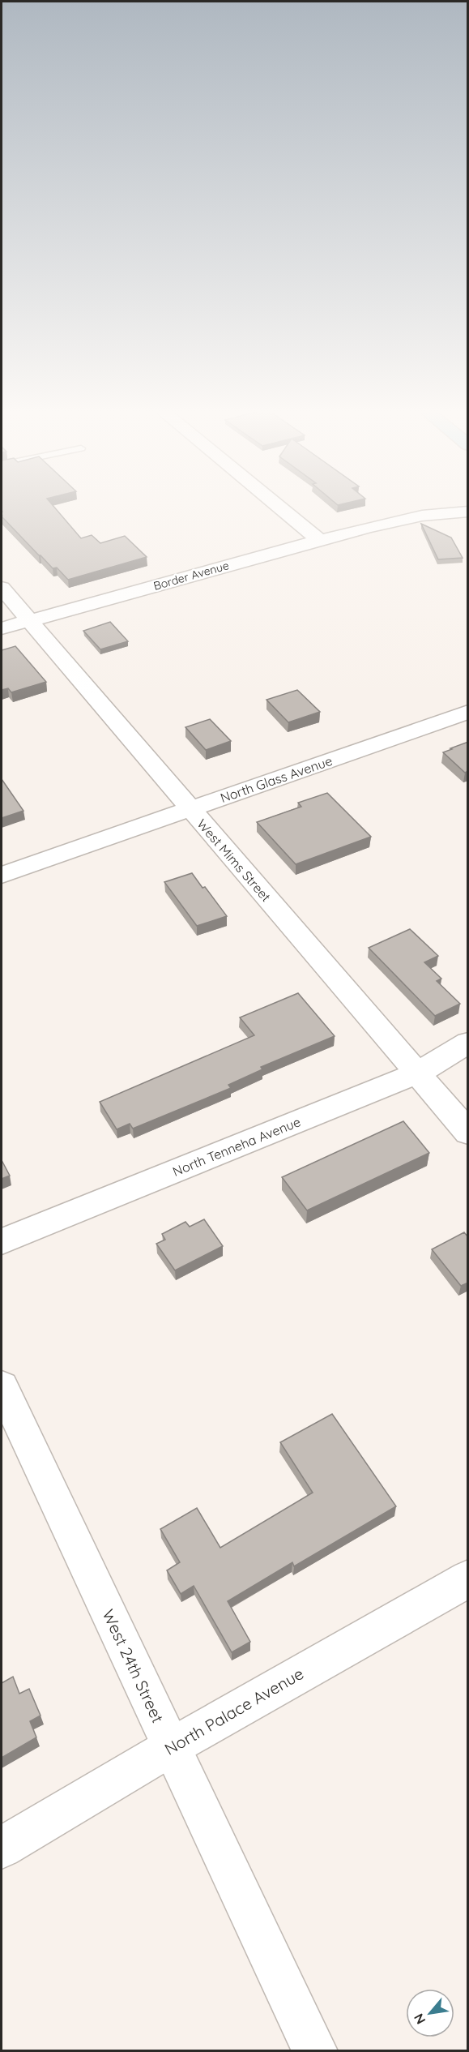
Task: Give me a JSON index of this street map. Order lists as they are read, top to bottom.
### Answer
{
  "streets": {
    "street": [
      "Border Avenue",
      "North Glass Avenue",
      "West Mims Street",
      "North Tenneha Avenue",
      "West 24th Street",
      "North Palace Avenue"
    ]
  },
  "crossings": [
    ["Border Avenue", "West Mims Street"],
    ["North Glass Avenue", "West Mims Street"],
    ["West Mims Street", "North Tenneha Avenue"],
    ["West 24th Street", "North Palace Avenue"]
  ],
  "north": "bottom left"
}
